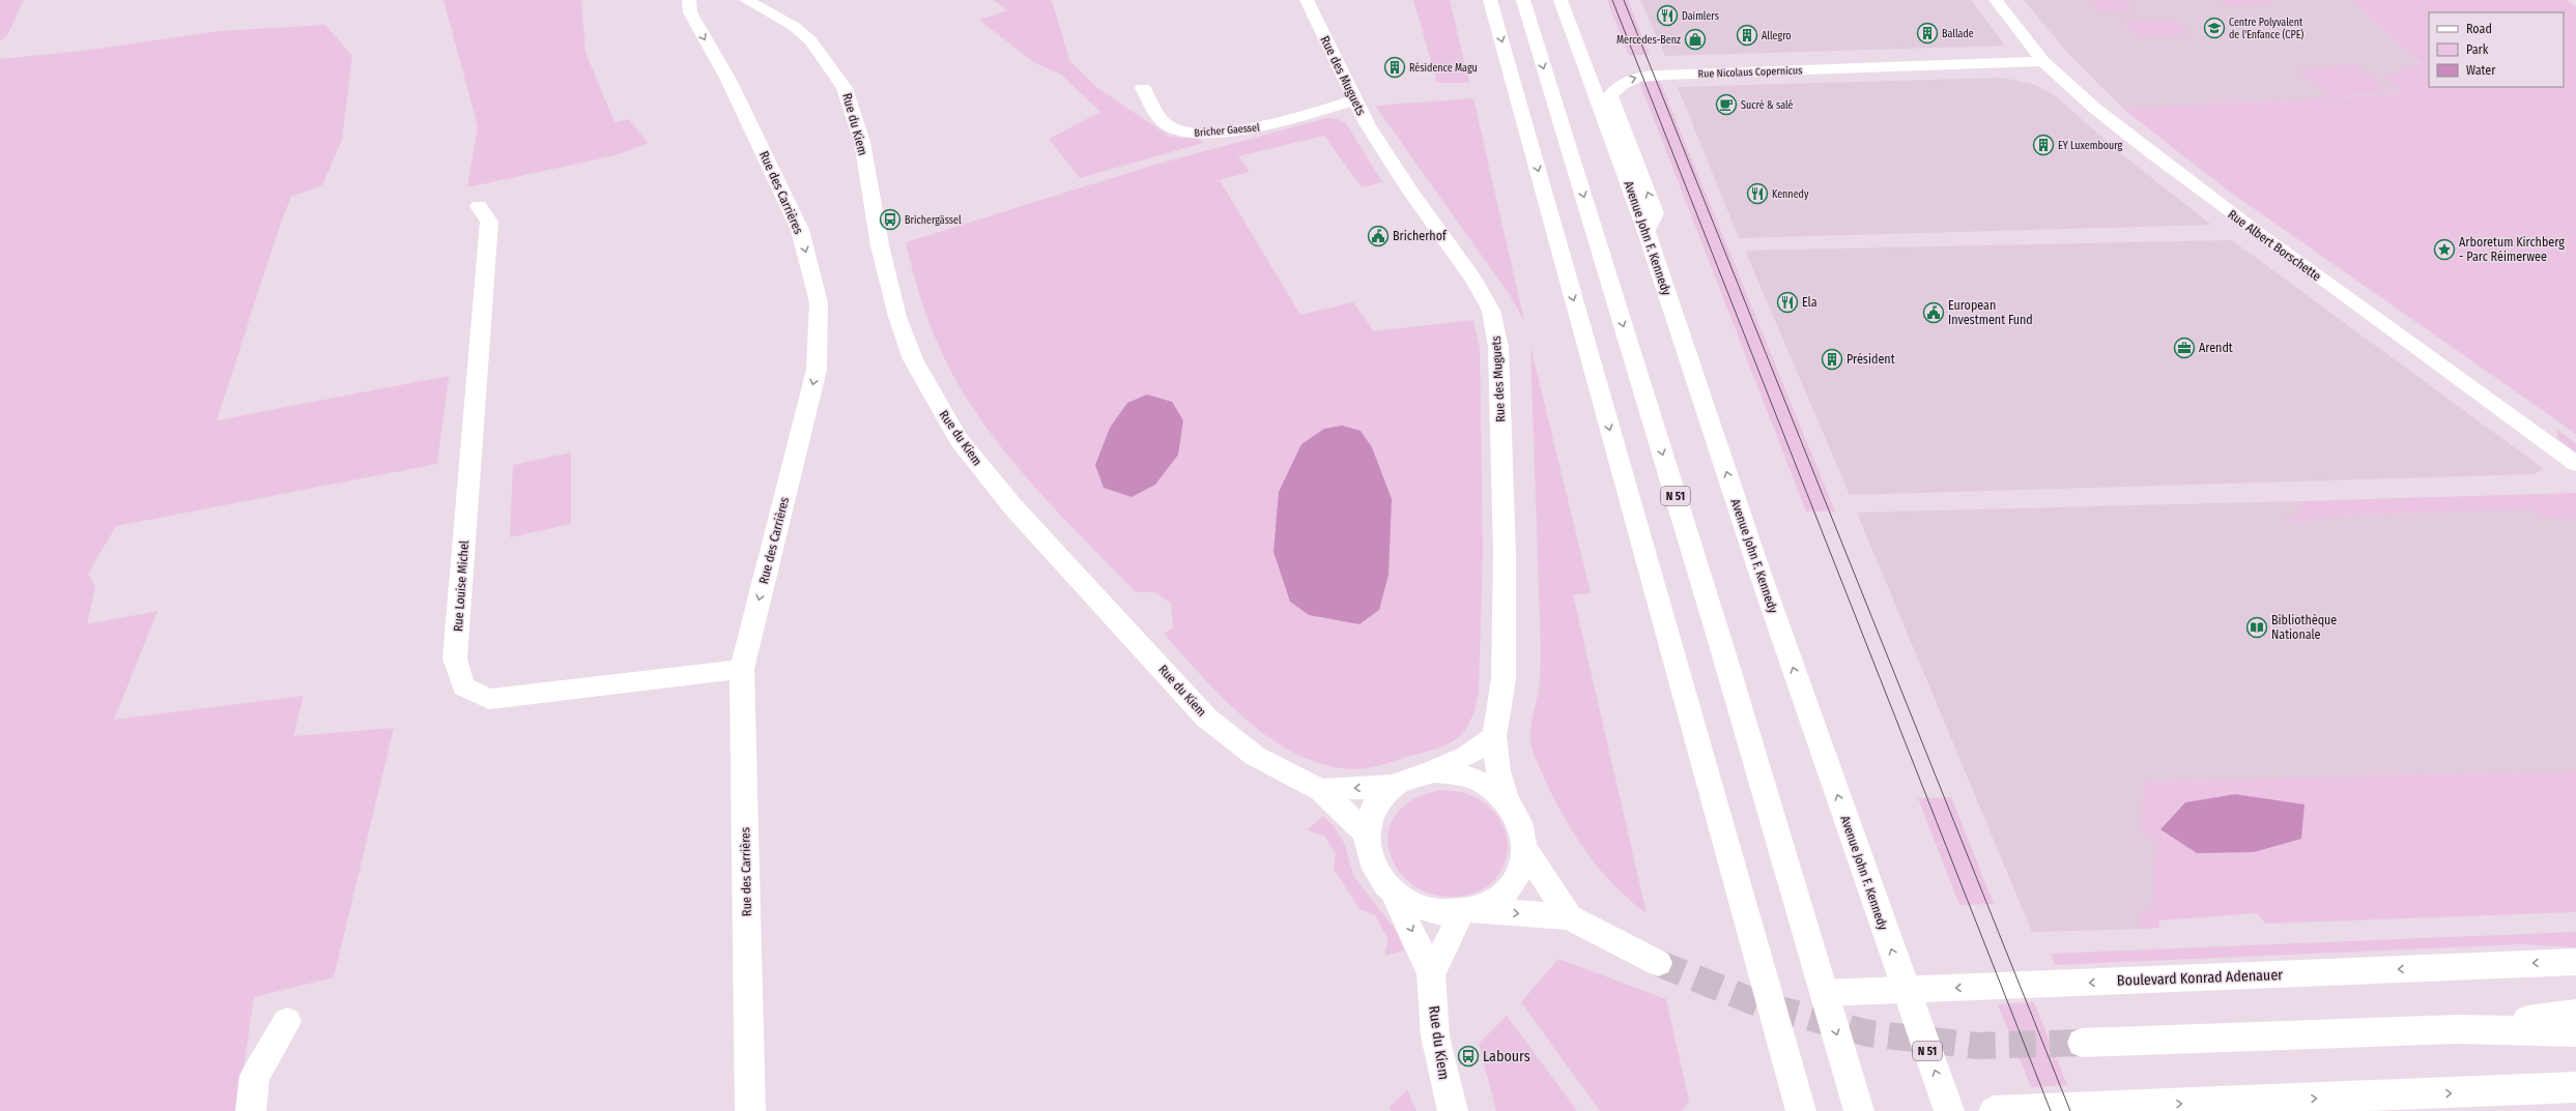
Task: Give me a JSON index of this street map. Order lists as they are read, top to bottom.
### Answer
{
  "streets": {
    "street": [
      "Rue Nicolaus Copernicus",
      "Rue des Muguets",
      "Rue du Kiem",
      "Bricher Gaessel",
      "Rue des Carrières",
      "Avenue John F. Kennedy",
      "Rue Albert Borschette",
      "N 51",
      "Rue Louise Michel",
      "Boulevard Konrad Adenauer"
    ]
  },
  "crossings": [
    ["Rue Nicolaus Copernicus", "Avenue John F. Kennedy"],
    ["Rue Nicolaus Copernicus", "Rue Albert Borschette"],
    ["Rue des Muguets", "Bricher Gaessel"],
    ["Rue des Carrières", "Rue Louise Michel"],
    ["Avenue John F. Kennedy", "Boulevard Konrad Adenauer"],
    ["N 51", "Boulevard Konrad Adenauer"]
  ],
  "one_way": ["Rue des Carrières"],
  "places": {
    "restaurant": ["Daimlers", "Kennedy", "Ela"],
    "school or university": ["Centre Polyvalent de l'Enfance (CPE)"],
    "building": [
      "Ballade",
      "Allegro",
      "Résidence Magu",
      "EY Luxembourg",
      "Président"
    ],
    "shop": ["Mercedes-Benz"],
    "cafe": ["Sucré & salé"],
    "bus stop": ["Brichergässel", "Labours"],
    "public building": ["Bricherhof", "European Investment Fund"],
    "place": ["Arboretum Kirchberg - Parc Réimerwee"],
    "office": ["Arendt"],
    "library": ["Bibliothèque Nationale"]
  },
  "legend": ["Road", "Park", "Water"]
}
